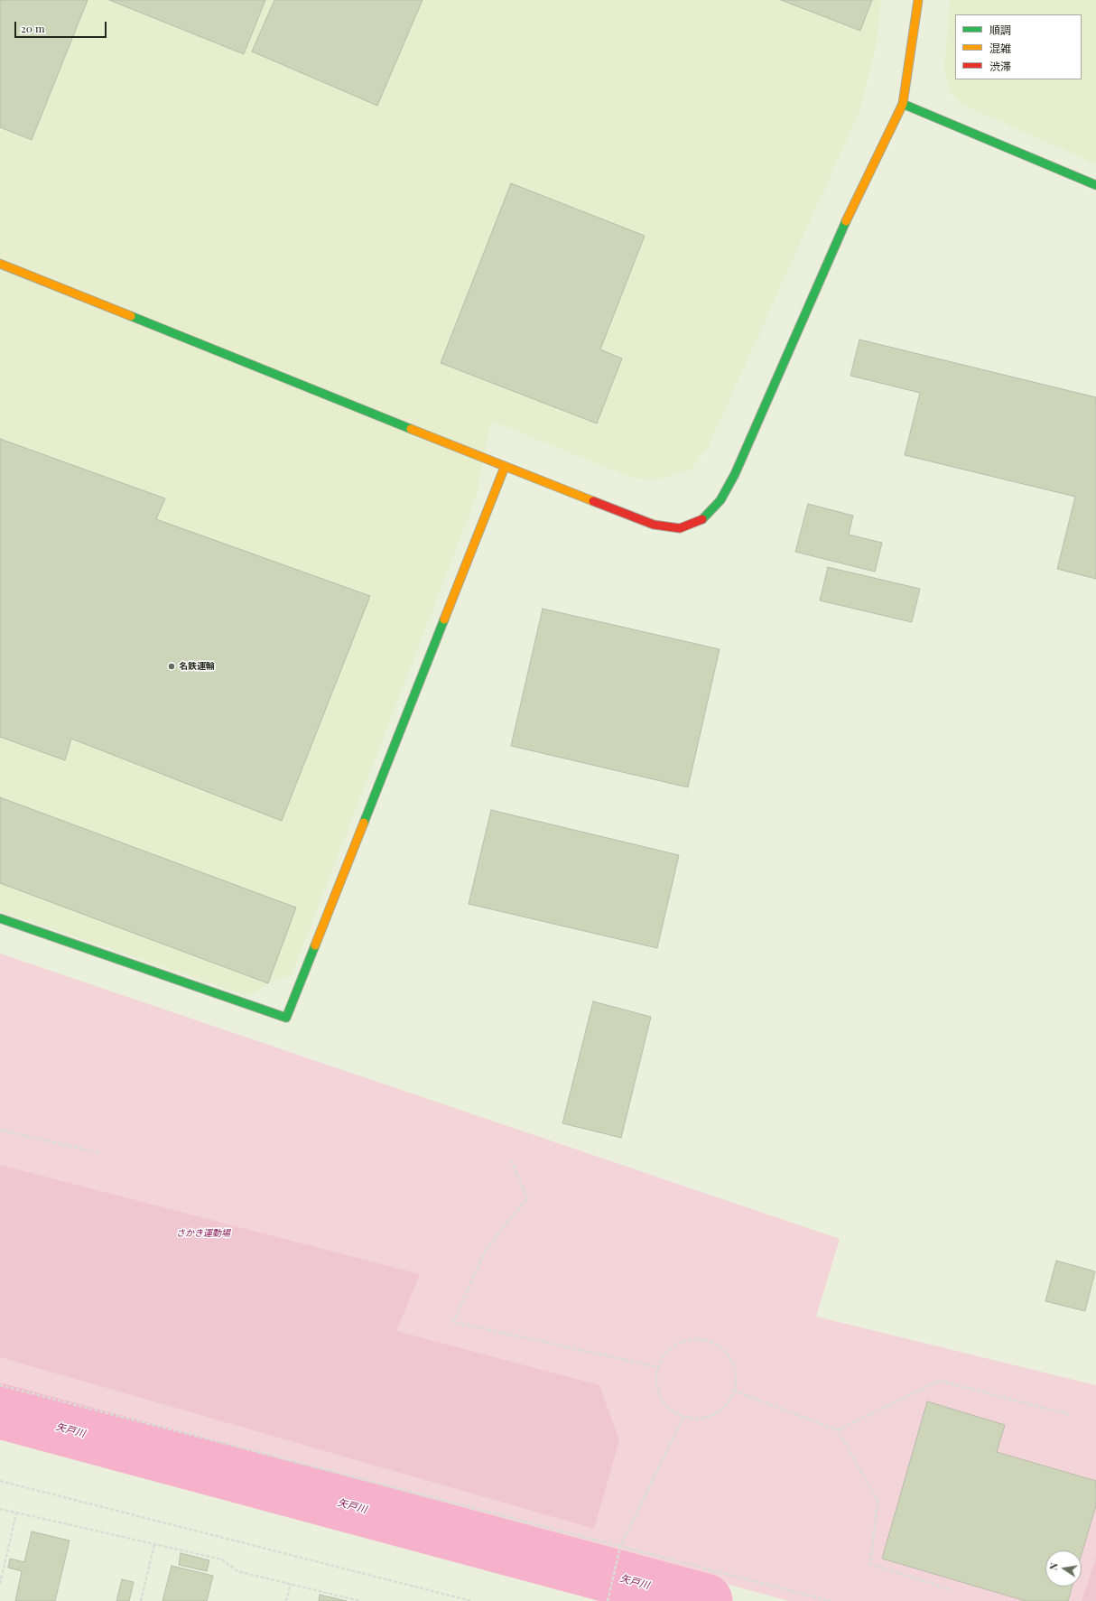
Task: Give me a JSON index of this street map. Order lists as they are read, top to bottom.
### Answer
{
  "water": ["矢戸川"],
  "parks": ["さかき運動場"],
  "places": ["名鉄運輸"],
  "legend": ["順調", "混雑", "渋滞"],
  "scale_bar": "20 m",
  "north": "left"
}
